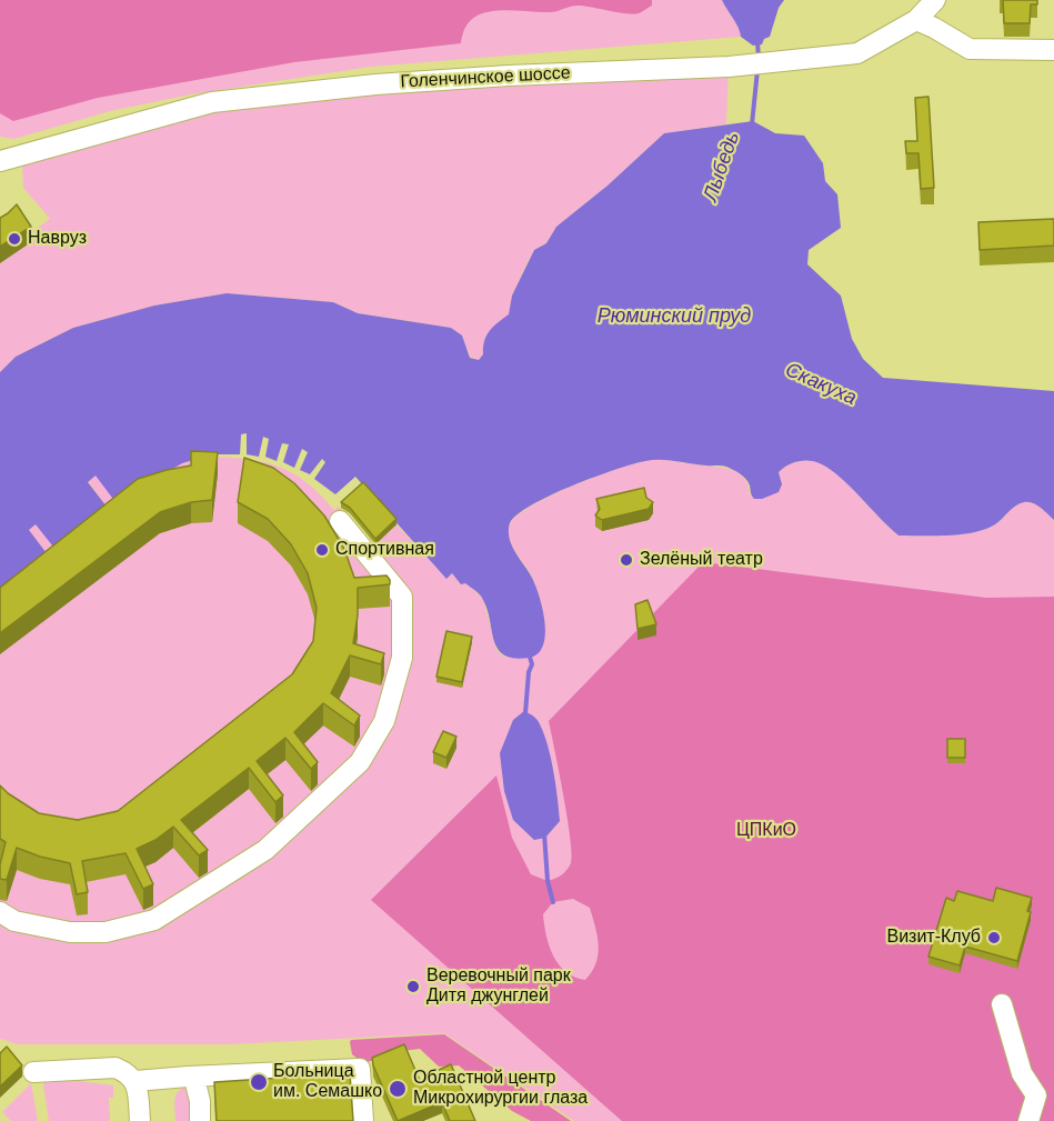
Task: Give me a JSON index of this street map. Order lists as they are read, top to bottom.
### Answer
{
  "streets": {
    "street": ["Голенчинское шоссе"]
  },
  "water": ["Лыбедь", "Рюминский пруд", "Скакуха"],
  "parks": ["ЦПКиО"],
  "places": [
    "Навруз",
    "Спортивная",
    "Зелёный театр",
    "Визит-Клуб",
    "Веревочный парк Дитя джунглей",
    "Больница им. Семашко",
    "Областной центр Микрохирургии глаза"
  ]
}
